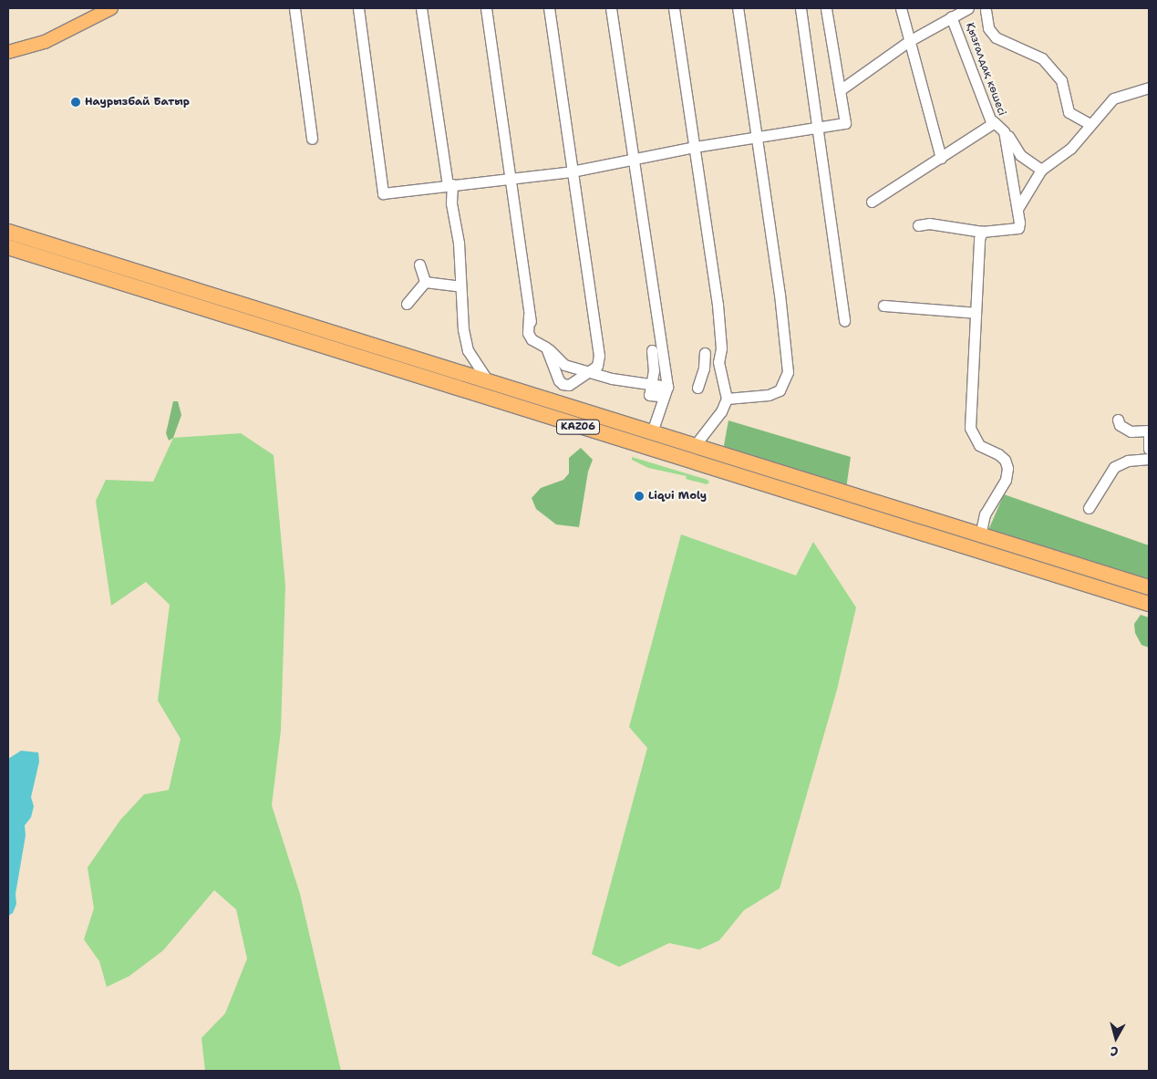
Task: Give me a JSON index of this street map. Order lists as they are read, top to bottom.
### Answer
{
  "streets": {
    "highway": ["KАZ06"],
    "street": ["Қызғалдақ көшесі"]
  },
  "places": ["Наурызбай Батыр", "Liqui Moly"],
  "north": "bottom"
}
